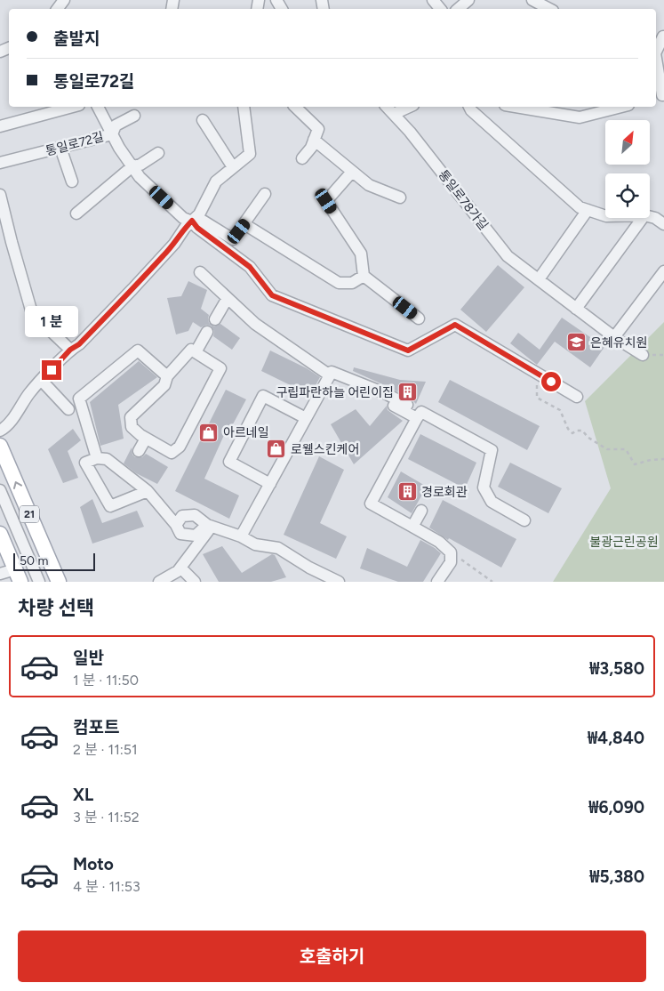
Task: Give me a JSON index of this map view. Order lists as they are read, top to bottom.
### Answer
{
  "streets": {
    "main road": ["21"],
    "street": ["통일로72길", "통일로78가길"]
  },
  "parks": ["불광근린공원"],
  "places": {
    "school or university": ["은혜유치원"],
    "building": ["구립파란하늘 어린이집", "경로회관"],
    "shop": ["아르네일", "로웰스킨케어"]
  },
  "scale_bar": "50 m",
  "north": "top right",
  "page": {
    "banner": ["출발지", "통일로72길"],
    "bubble": "1 분",
    "scale": "50 m",
    "heading": "차량 선택",
    "list": [
      {
        "name": "일반",
        "note": "1 분 · 11:50",
        "value": "₩3,580"
      },
      {
        "name": "컴포트",
        "note": "2 분 · 11:51",
        "value": "₩4,840"
      },
      {
        "name": "XL",
        "note": "3 분 · 11:52",
        "value": "₩6,090"
      },
      {
        "name": "Moto",
        "note": "4 분 · 11:53",
        "value": "₩5,380"
      }
    ],
    "buttons": "호출하기"
  }
}
